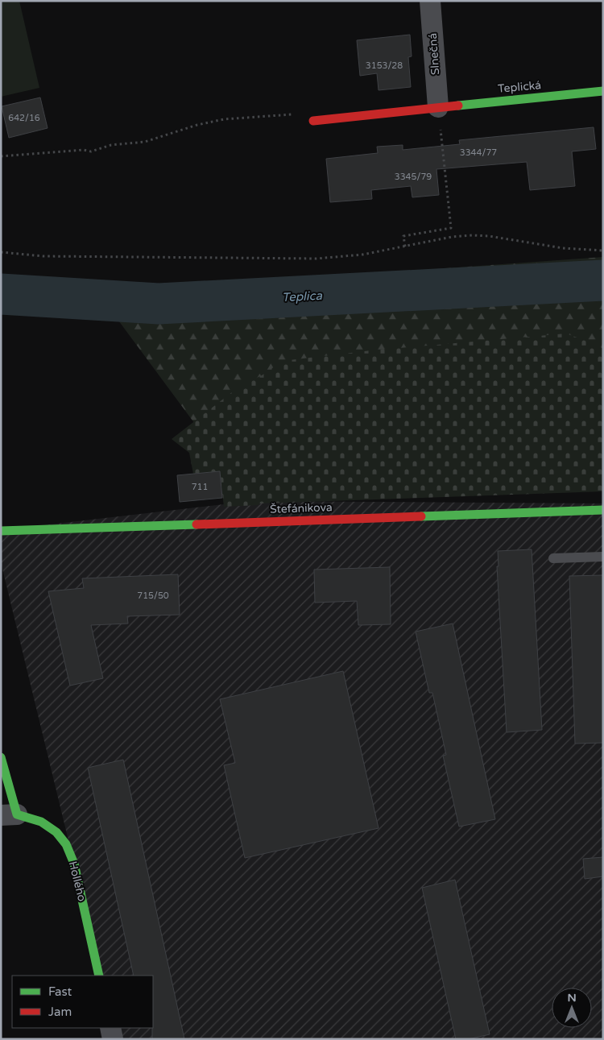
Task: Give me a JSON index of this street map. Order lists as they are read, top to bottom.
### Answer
{
  "streets": {
    "street": [
      "Slnečná",
      "Teplická",
      "Štefánikova",
      "Hollého"
    ]
  },
  "crossings": [
    ["Slnečná", "Teplická"]
  ],
  "water": ["Teplica"],
  "house_numbers": [
    "3153/28",
    "642/16",
    "3344/77",
    "3345/79",
    "711",
    "715/50"
  ],
  "legend": ["Fast", "Jam"],
  "north": "top"
}
